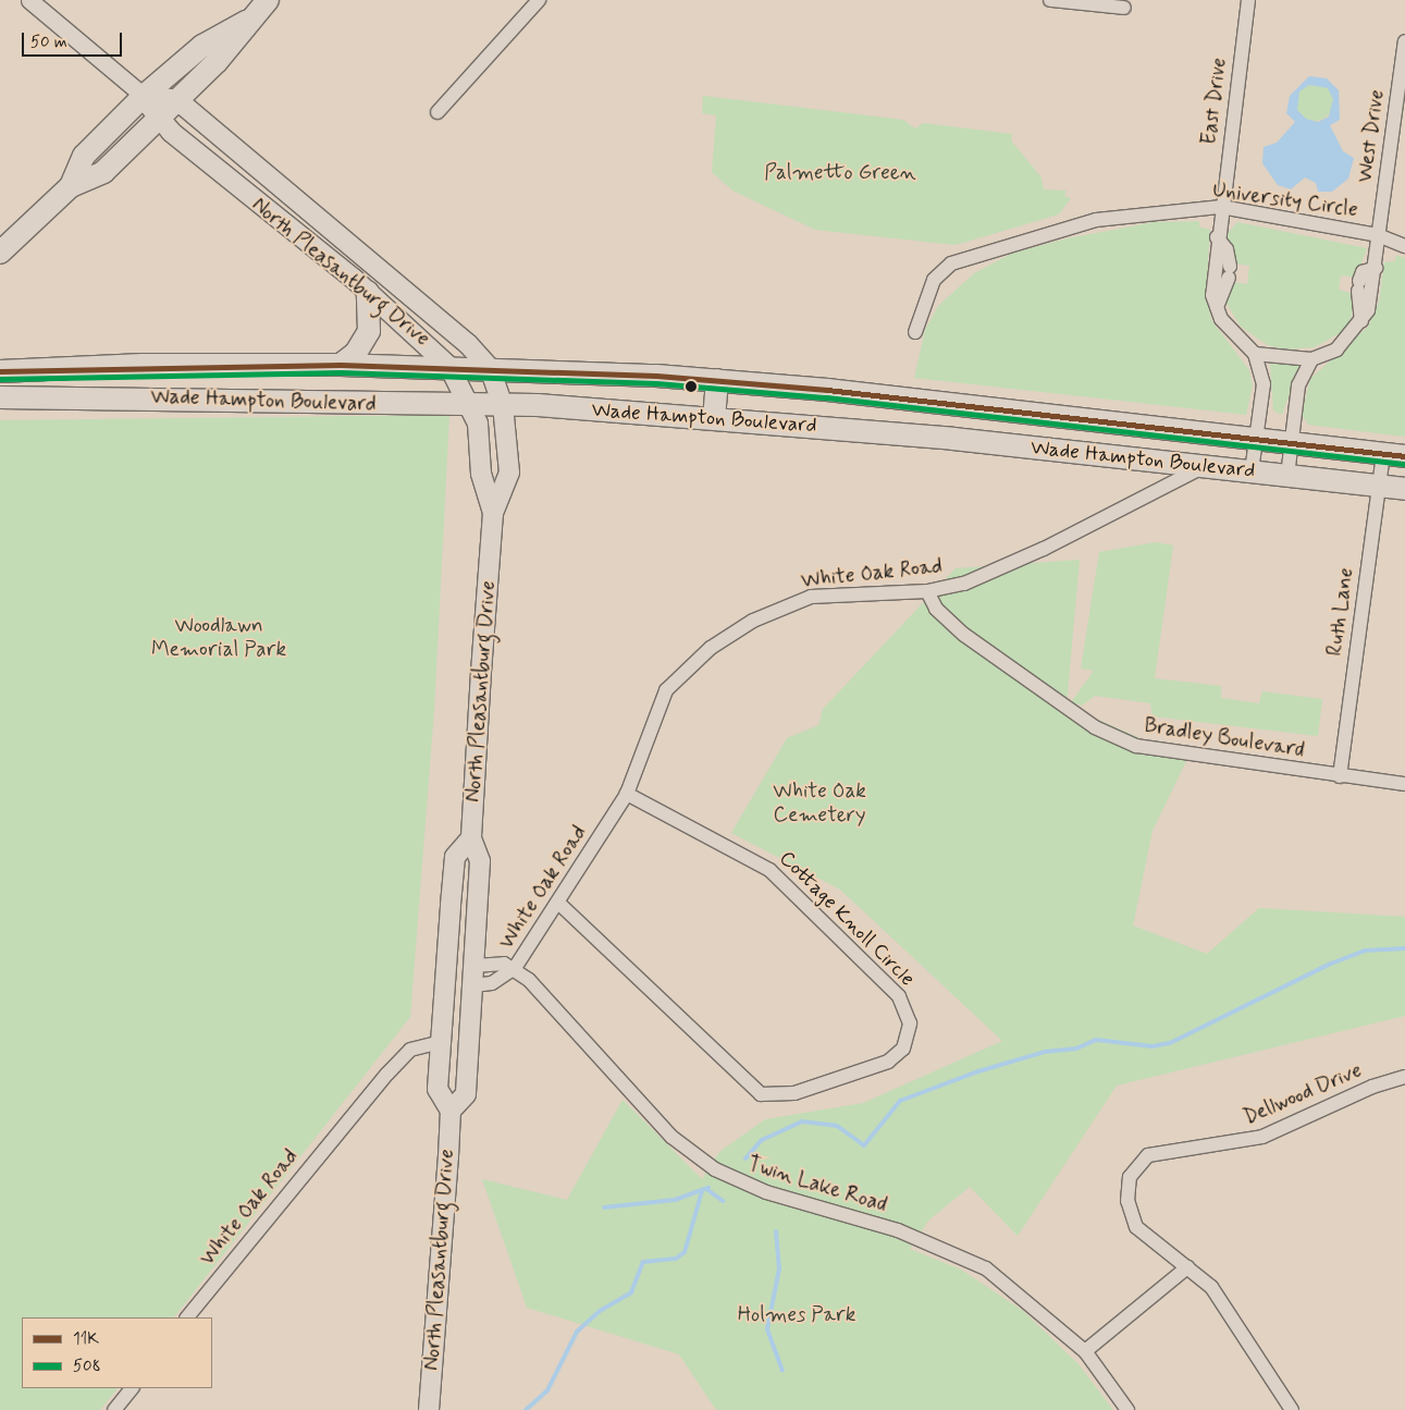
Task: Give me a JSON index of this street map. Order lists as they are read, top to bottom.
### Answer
{
  "streets": {
    "main road": ["North Pleasantburg Drive", "Wade Hampton Boulevard"],
    "street": [
      "East Drive",
      "West Drive",
      "University Circle",
      "White Oak Road",
      "Ruth Lane",
      "Bradley Boulevard",
      "Cottage Knoll Circle",
      "Dellwood Drive",
      "Twin Lake Road"
    ]
  },
  "crossings": [
    ["East Drive", "University Circle"],
    ["West Drive", "University Circle"],
    ["North Pleasantburg Drive", "Wade Hampton Boulevard"],
    ["North Pleasantburg Drive", "White Oak Road"],
    ["Wade Hampton Boulevard", "White Oak Road"],
    ["Wade Hampton Boulevard", "Ruth Lane"],
    ["White Oak Road", "Bradley Boulevard"],
    ["White Oak Road", "Cottage Knoll Circle"],
    ["White Oak Road", "Twin Lake Road"],
    ["Ruth Lane", "Bradley Boulevard"]
  ],
  "parks": [
    "Palmetto Green",
    "Woodlawn Memorial Park",
    "White Oak Cemetery",
    "Holmes Park"
  ],
  "lines": ["transit line 11K", "transit line 508"],
  "legend": ["11K", "508"],
  "scale_bar": "50 m"
}
